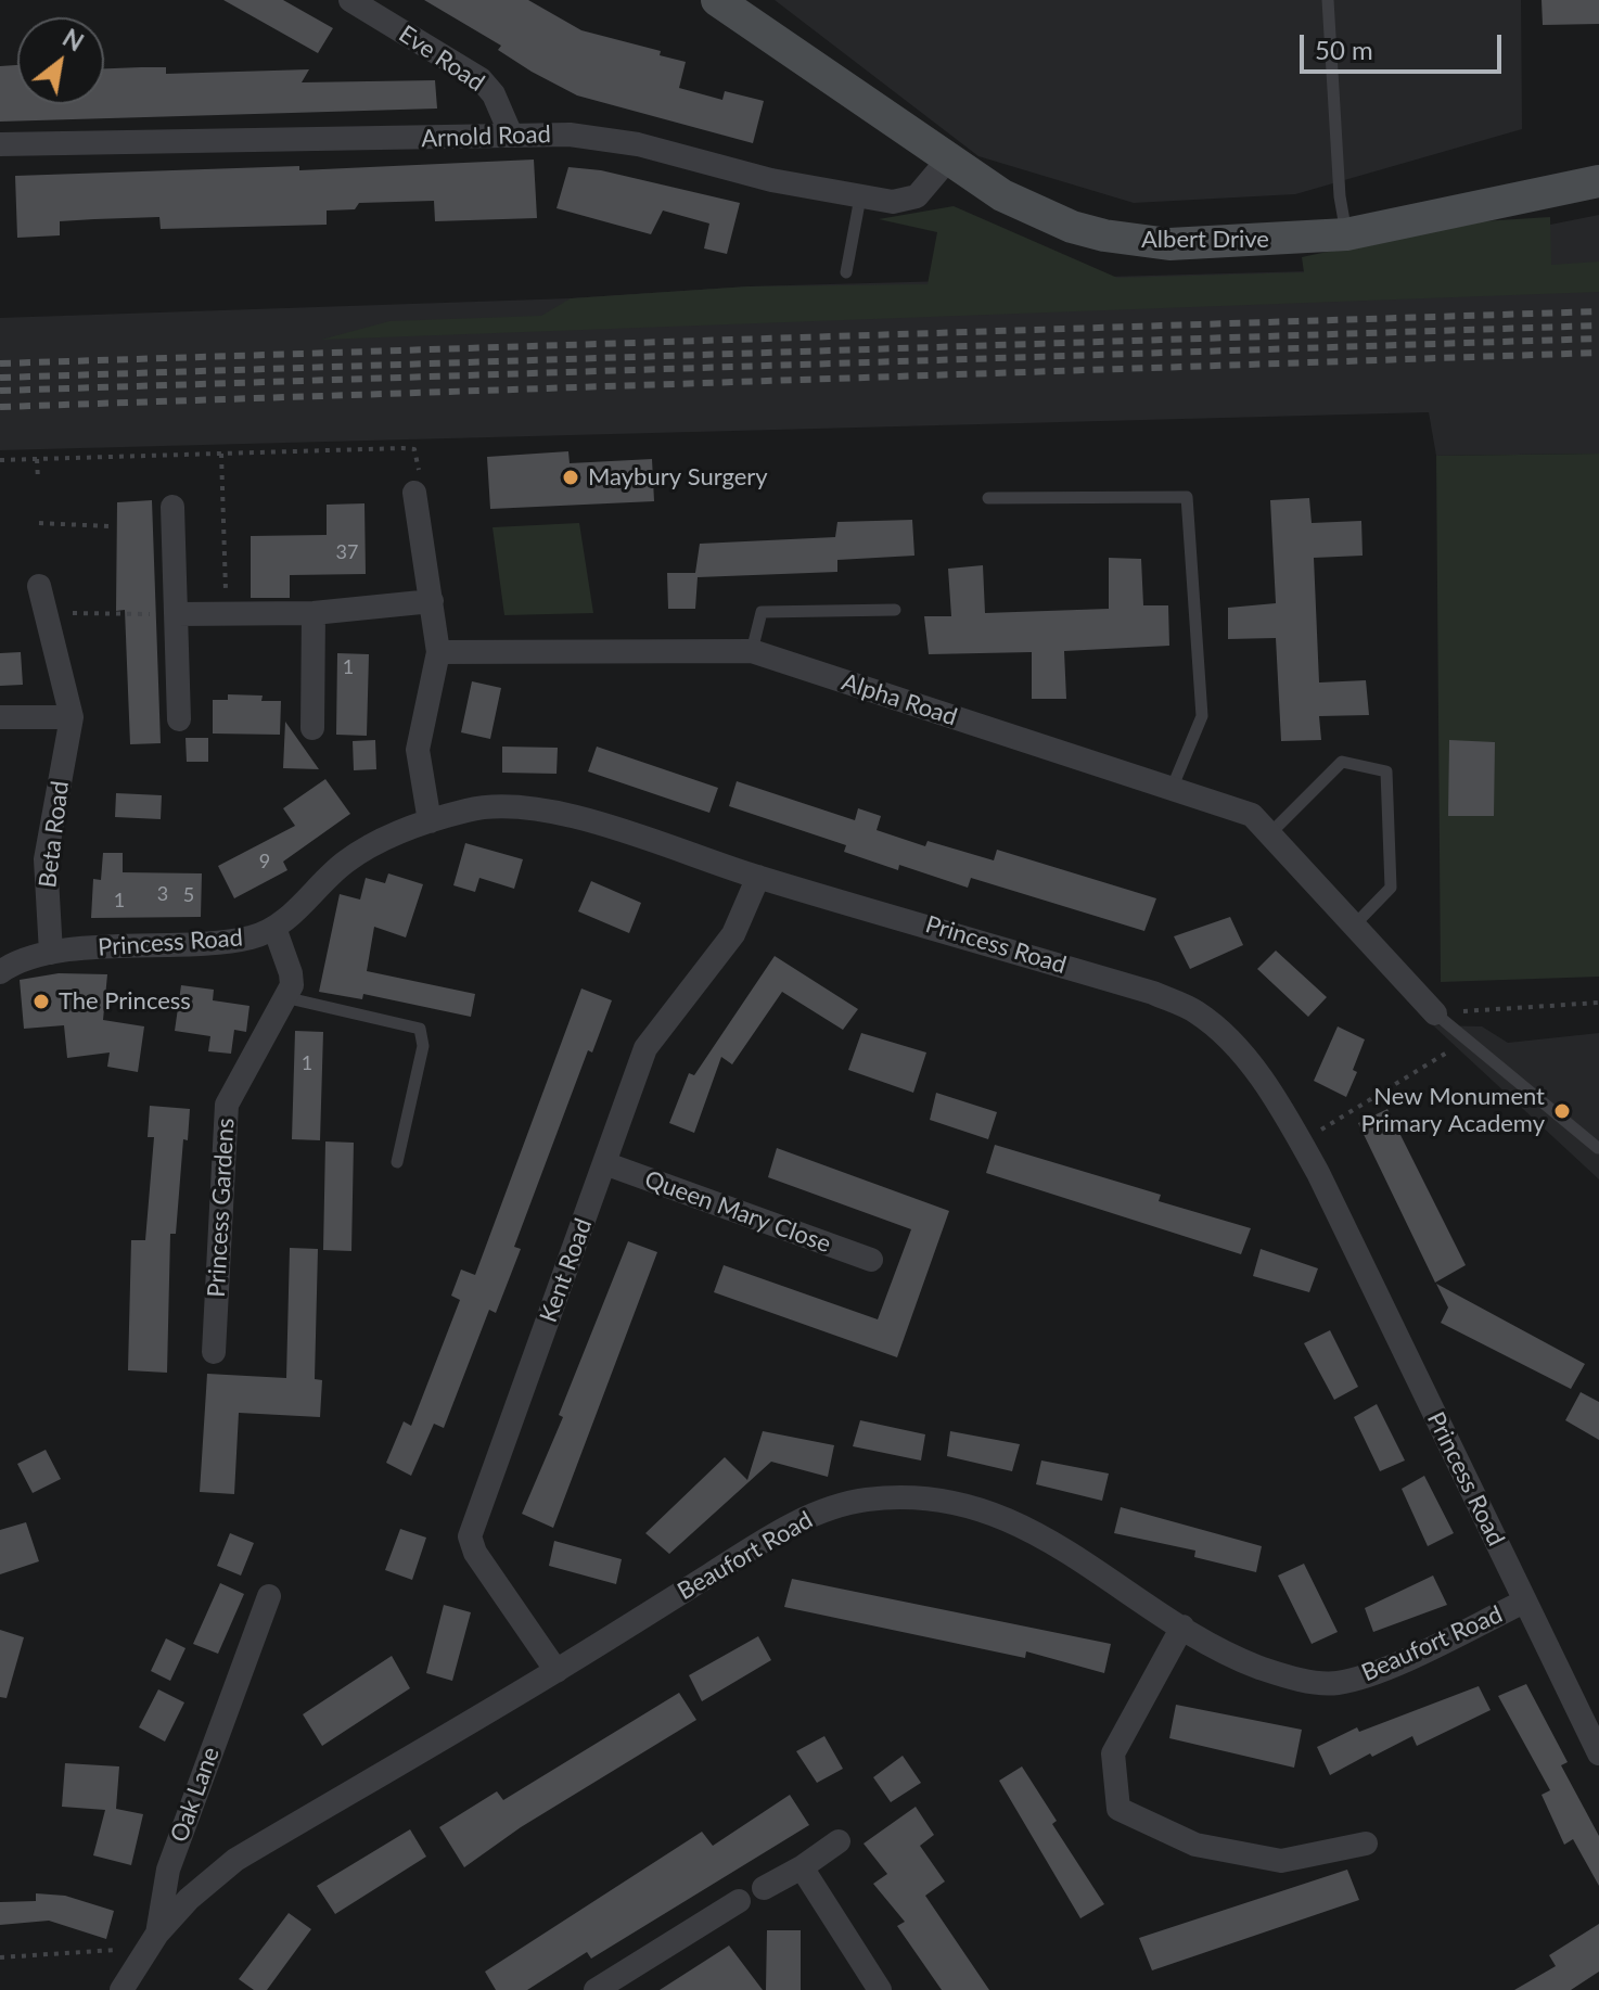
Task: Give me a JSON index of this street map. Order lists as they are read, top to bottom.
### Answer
{
  "streets": {
    "street": [
      "Eve Road",
      "Arnold Road",
      "Albert Drive",
      "Alpha Road",
      "Beta Road",
      "Princess Road",
      "Princess Gardens",
      "Queen Mary Close",
      "Kent Road",
      "Beaufort Road",
      "Oak Lane"
    ]
  },
  "crossings": [
    ["Eve Road", "Arnold Road"],
    ["Arnold Road", "Albert Drive"],
    ["Beta Road", "Princess Road"],
    ["Princess Road", "Princess Gardens"],
    ["Princess Road", "Kent Road"],
    ["Princess Road", "Beaufort Road"],
    ["Queen Mary Close", "Kent Road"],
    ["Kent Road", "Beaufort Road"],
    ["Beaufort Road", "Oak Lane"]
  ],
  "places": ["Maybury Surgery", "The Princess", "New Monument Primary Academy"],
  "house_numbers": [
    "37",
    "1",
    "9",
    "3",
    "5",
    "1",
    "1"
  ],
  "scale_bar": "50 m",
  "north": "top right"
}
